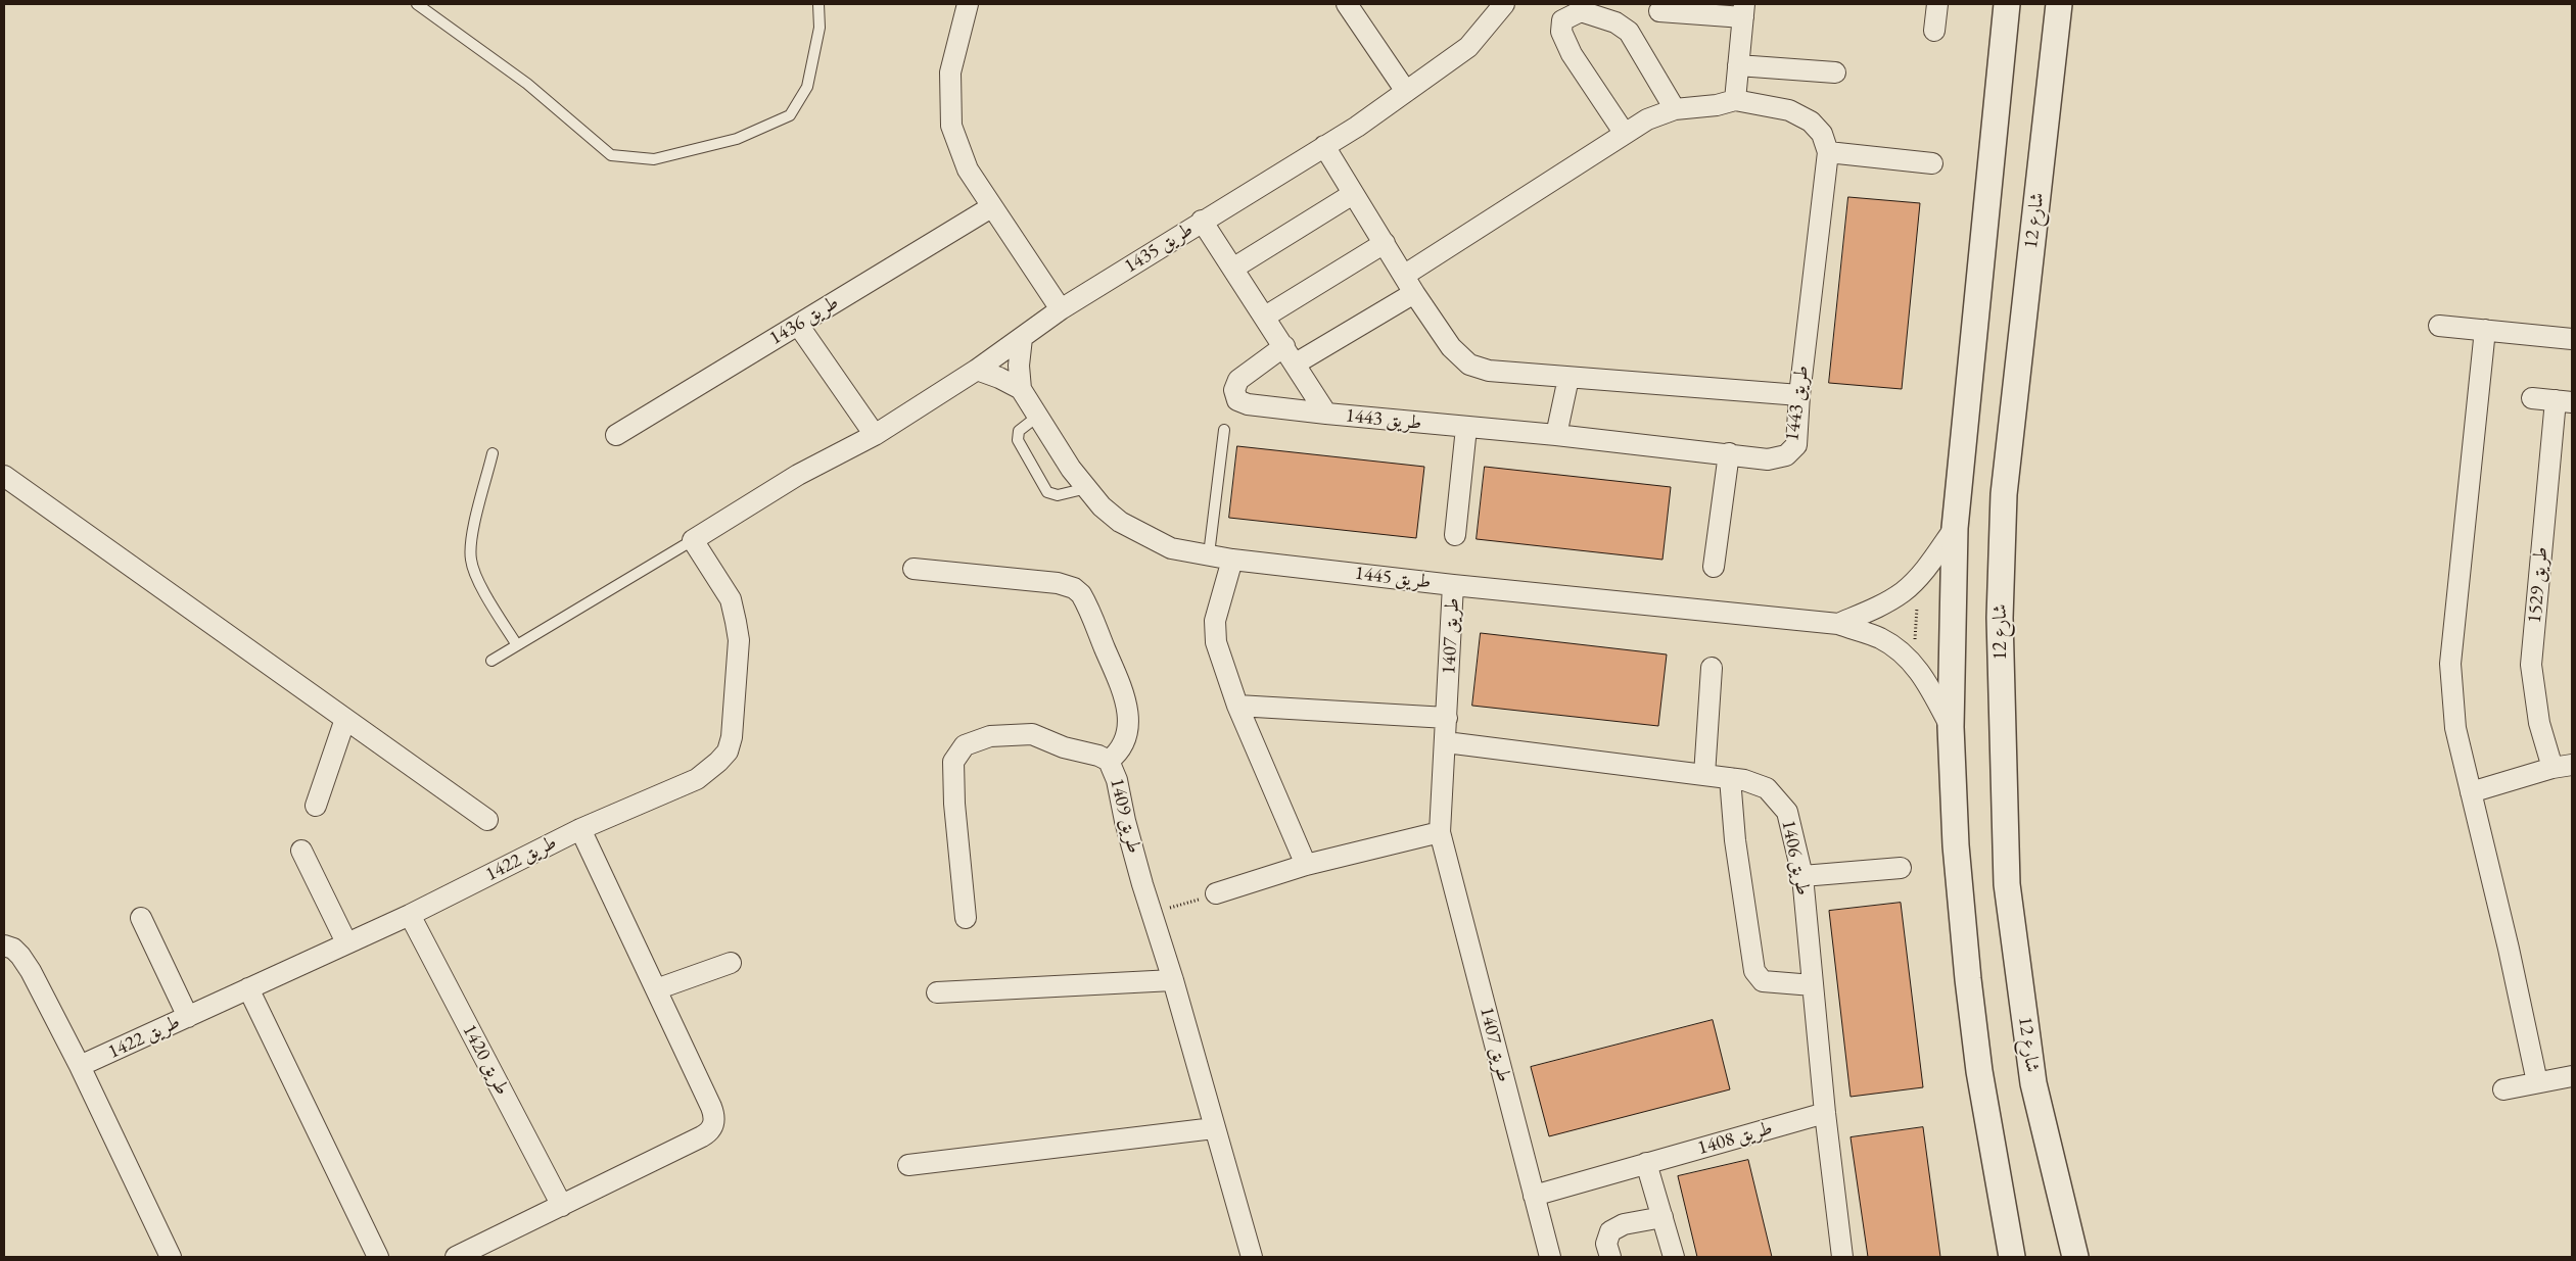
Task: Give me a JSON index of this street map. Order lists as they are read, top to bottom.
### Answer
{
  "streets": {
    "street": [
      "شارع 12",
      "طريق 1435",
      "طريق 1436",
      "طريق 1443",
      "طريق 1445",
      "طريق 1529",
      "طريق 1407",
      "طريق 1409",
      "طريق 1406",
      "طريق 1422",
      "طريق 1420",
      "طريق 1408"
    ]
  },
  "crossings": [
    ["طريق 1435", "طريق 1443"],
    ["طريق 1435", "طريق 1445"],
    ["طريق 1435", "طريق 1422"],
    ["طريق 1445", "طريق 1407"],
    ["طريق 1407", "طريق 1406"],
    ["طريق 1407", "طريق 1408"],
    ["طريق 1406", "طريق 1408"],
    ["طريق 1422", "طريق 1420"]
  ]
}
